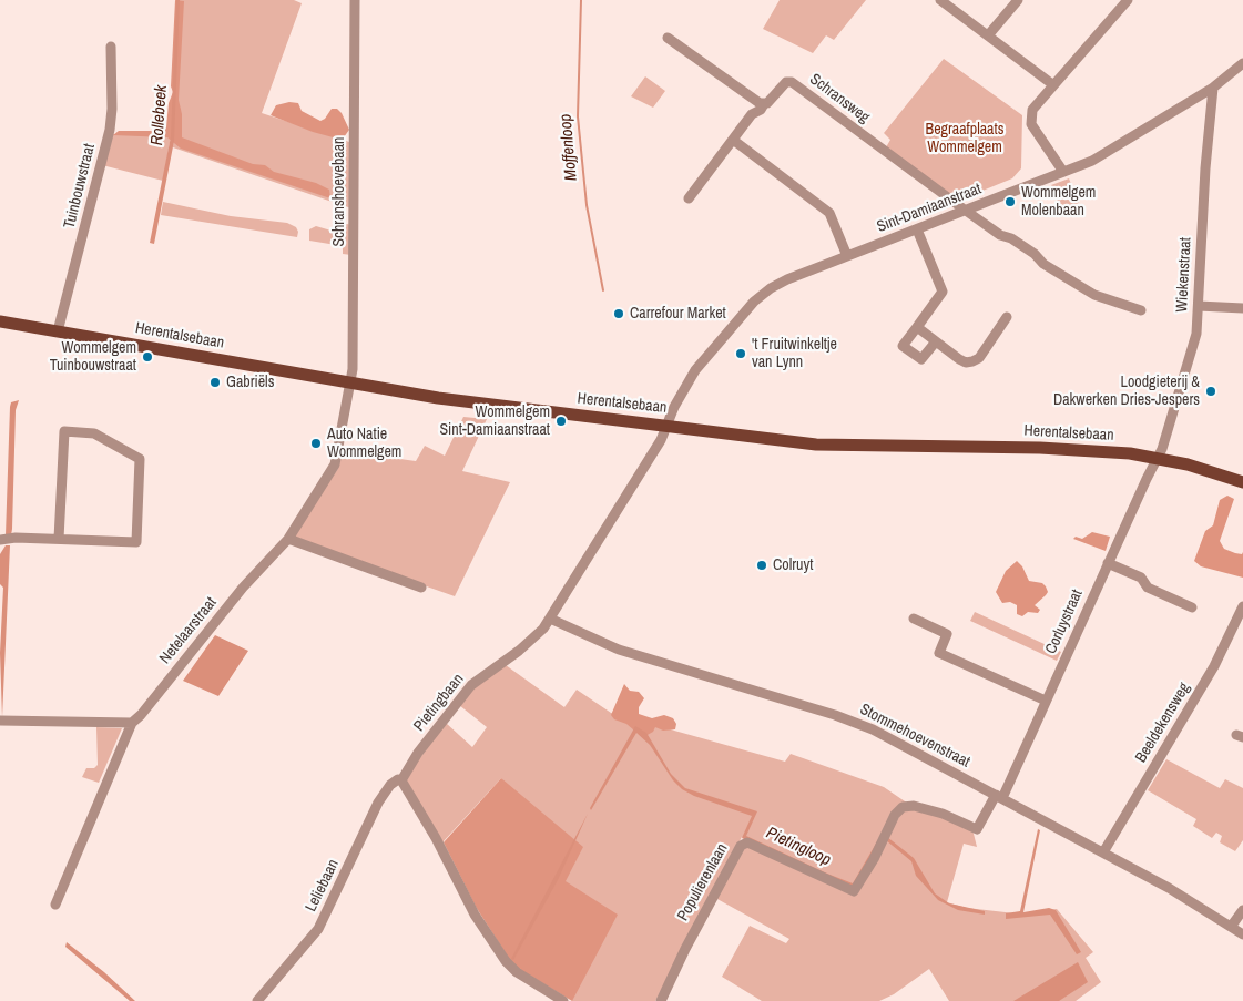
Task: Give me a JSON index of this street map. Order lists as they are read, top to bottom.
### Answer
{
  "streets": {
    "main road": ["Herentalsebaan"],
    "street": [
      "Schransweg",
      "Tuinbouwstraat",
      "Schranshoevebaan",
      "Sint-Damiaanstraat",
      "Wiekenstraat",
      "Corluystraat",
      "Netelaarstraat",
      "Pietingbaan",
      "Beeldekensweg",
      "Stommehoevenstraat",
      "Populierenlaan",
      "Leliebaan"
    ]
  },
  "crossings": [
    ["Schransweg", "Sint-Damiaanstraat"],
    ["Tuinbouwstraat", "Herentalsebaan"],
    ["Schranshoevebaan", "Herentalsebaan"],
    ["Schranshoevebaan", "Netelaarstraat"],
    ["Sint-Damiaanstraat", "Wiekenstraat"],
    ["Sint-Damiaanstraat", "Herentalsebaan"],
    ["Sint-Damiaanstraat", "Pietingbaan"],
    ["Wiekenstraat", "Herentalsebaan"],
    ["Wiekenstraat", "Corluystraat"],
    ["Herentalsebaan", "Corluystraat"],
    ["Herentalsebaan", "Netelaarstraat"],
    ["Herentalsebaan", "Pietingbaan"],
    ["Corluystraat", "Stommehoevenstraat"],
    ["Corluystraat", "Populierenlaan"],
    ["Pietingbaan", "Stommehoevenstraat"],
    ["Pietingbaan", "Leliebaan"],
    ["Beeldekensweg", "Stommehoevenstraat"],
    ["Stommehoevenstraat", "Populierenlaan"]
  ],
  "water": ["Rollebeek", "Moffenloop", "Pietingloop"],
  "parks": ["Begraafplaats Wommelgem"],
  "places": [
    "Wommelgem Molenbaan",
    "Carrefour Market",
    "'t Fruitwinkeltje van Lynn",
    "Wommelgem Tuinbouwstraat",
    "Gabriëls",
    "Loodgieterij & Dakwerken Dries-Jespers",
    "Wommelgem Sint-Damiaanstraat",
    "Auto Natie Wommelgem",
    "Colruyt"
  ]
}
